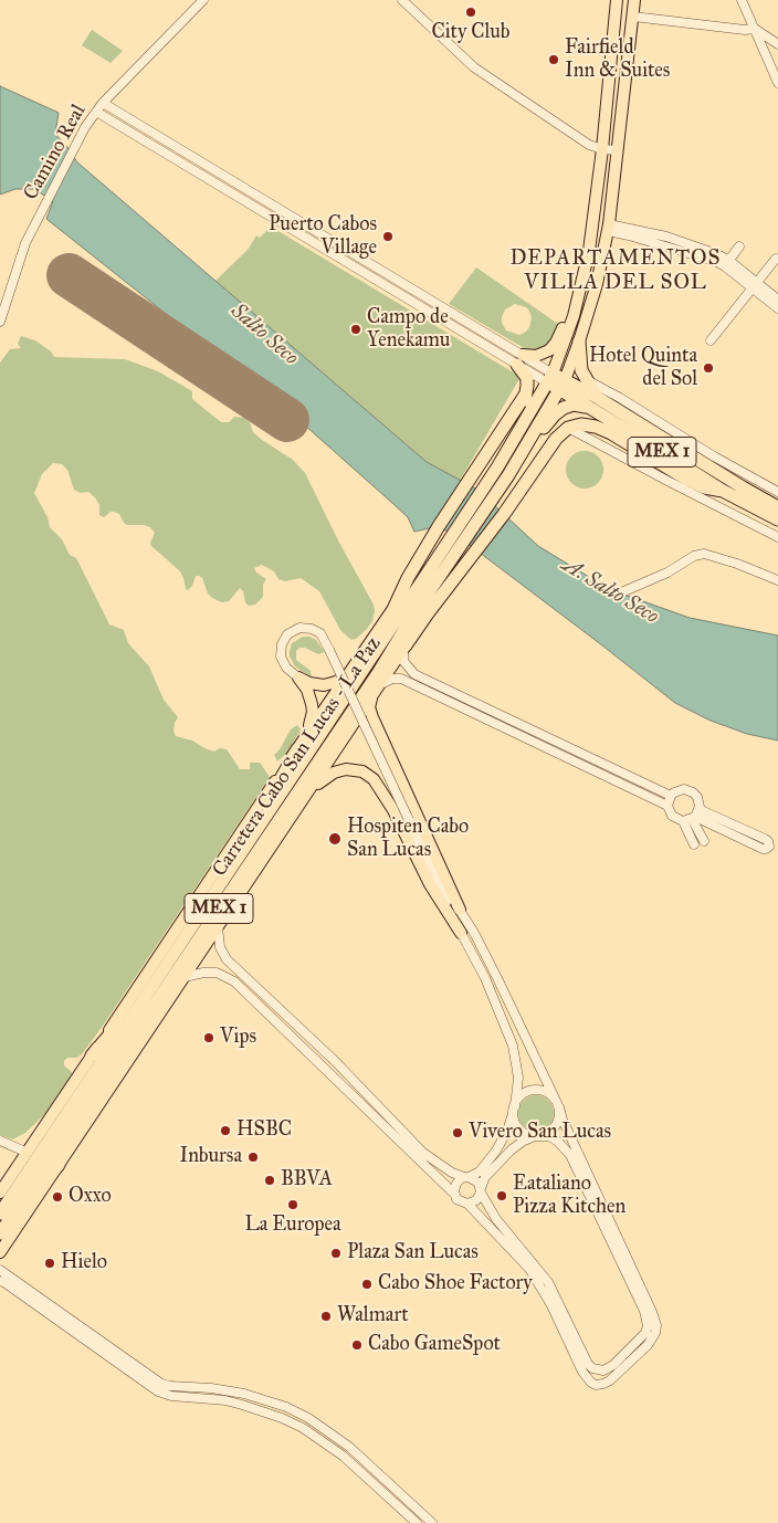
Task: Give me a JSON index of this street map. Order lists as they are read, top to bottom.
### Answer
{
  "streets": {
    "highway": ["MEX 1", "Carretera Cabo San Lucas - La Paz"],
    "street": ["Camino Real"]
  },
  "crossings": [
    ["MEX 1", "Carretera Cabo San Lucas - La Paz"]
  ],
  "districts": ["DEPARTAMENTOS VILLA DEL SOL"],
  "water": ["Salto Seco", "A. Salto Seco"],
  "places": [
    "City Club",
    "Fairfield Inn & Suites",
    "Puerto Cabos Village",
    "Campo de Yenekamu",
    "Hotel Quinta del Sol",
    "Hospiten Cabo San Lucas",
    "Vips",
    "HSBC",
    "Vivero San Lucas",
    "Inbursa",
    "BBVA",
    "Eataliano Pizza Kitchen",
    "Oxxo",
    "La Europea",
    "Plaza San Lucas",
    "Hielo",
    "Cabo Shoe Factory",
    "Walmart",
    "Cabo GameSpot"
  ]
}
